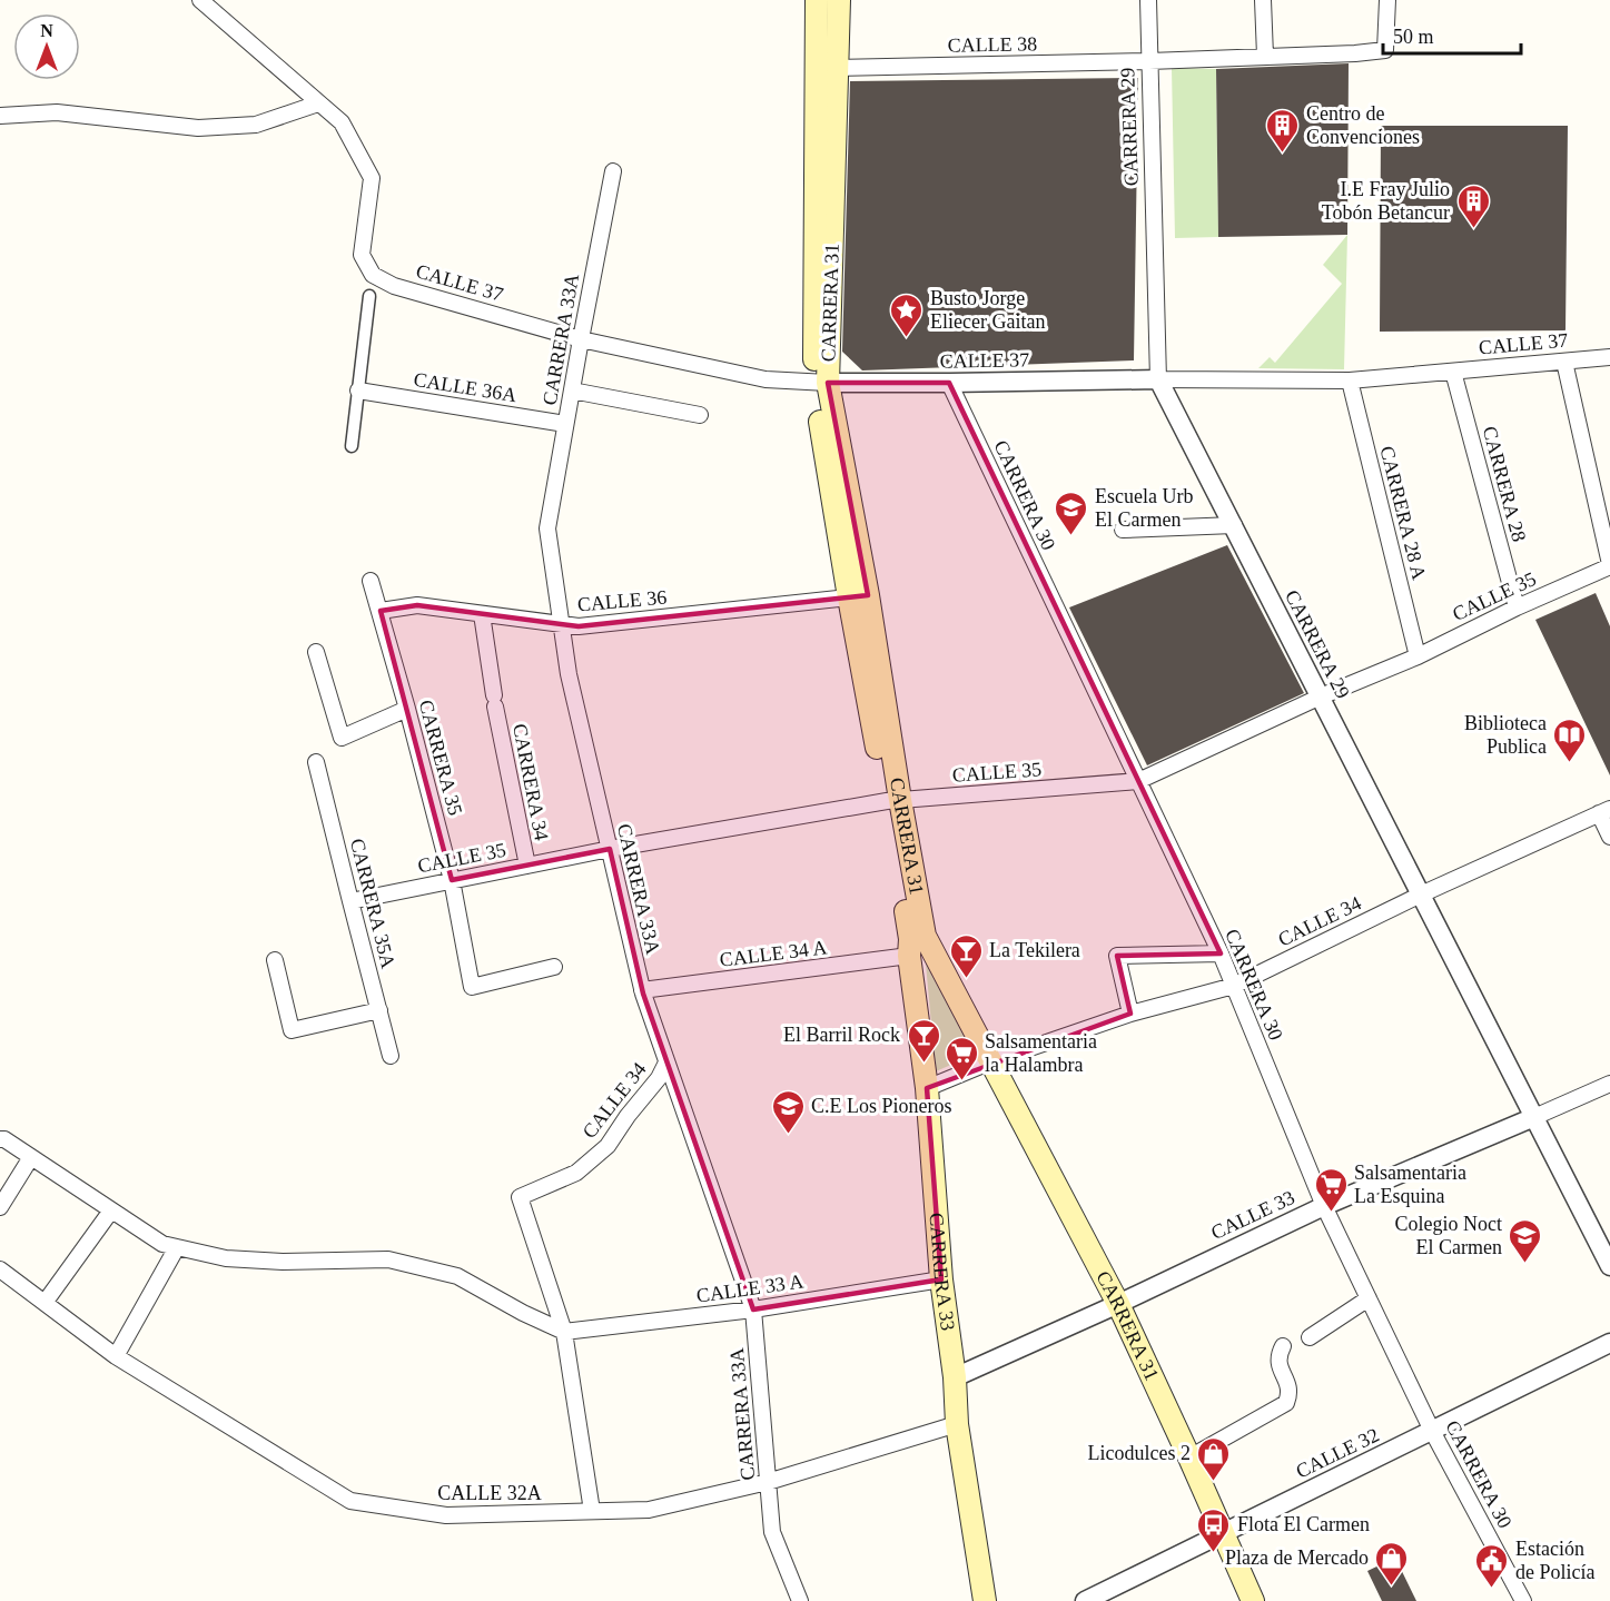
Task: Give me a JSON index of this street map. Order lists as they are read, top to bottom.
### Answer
{
  "streets": {
    "main road": ["CARRERA 31", "CARRERA 33"],
    "street": [
      "CALLE 38",
      "CARRERA 29",
      "CALLE 37",
      "CARRERA 33A",
      "CALLE 36A",
      "CARRERA 28",
      "CARRERA 30",
      "CARRERA 28 A",
      "CALLE 35",
      "CALLE 36",
      "CARRERA 35",
      "CARRERA 34",
      "CARRERA 35A",
      "CALLE 34",
      "CALLE 34 A",
      "CALLE 33",
      "CALLE 33 A",
      "CALLE 32",
      "CALLE 32A"
    ]
  },
  "crossings": [
    ["CALLE 38", "CARRERA 29"],
    ["CALLE 38", "CARRERA 31"],
    ["CARRERA 29", "CALLE 37"],
    ["CARRERA 29", "CALLE 35"],
    ["CARRERA 29", "CALLE 34"],
    ["CARRERA 29", "CALLE 33"],
    ["CALLE 37", "CARRERA 31"],
    ["CALLE 37", "CARRERA 33A"],
    ["CALLE 37", "CARRERA 28"],
    ["CALLE 37", "CARRERA 30"],
    ["CALLE 37", "CARRERA 28 A"],
    ["CARRERA 31", "CALLE 35"],
    ["CARRERA 31", "CALLE 36"],
    ["CARRERA 31", "CALLE 34"],
    ["CARRERA 31", "CALLE 34 A"],
    ["CARRERA 31", "CALLE 33"],
    ["CARRERA 31", "CARRERA 33"],
    ["CARRERA 31", "CALLE 32"],
    ["CARRERA 33A", "CALLE 36A"],
    ["CARRERA 33A", "CALLE 35"],
    ["CARRERA 33A", "CALLE 36"],
    ["CARRERA 33A", "CALLE 34"],
    ["CARRERA 33A", "CALLE 34 A"],
    ["CARRERA 33A", "CALLE 33 A"],
    ["CARRERA 33A", "CALLE 32A"],
    ["CARRERA 28", "CALLE 35"],
    ["CARRERA 30", "CALLE 35"],
    ["CARRERA 30", "CALLE 34"],
    ["CARRERA 30", "CALLE 33"],
    ["CARRERA 30", "CALLE 32"],
    ["CARRERA 28 A", "CALLE 35"],
    ["CALLE 35", "CARRERA 35"],
    ["CALLE 35", "CARRERA 34"],
    ["CALLE 35", "CARRERA 35A"],
    ["CALLE 36", "CARRERA 35"],
    ["CALLE 36", "CARRERA 34"],
    ["CALLE 34", "CARRERA 33"],
    ["CALLE 34", "CALLE 33 A"],
    ["CALLE 34 A", "CARRERA 33"],
    ["CALLE 33", "CARRERA 33"],
    ["CARRERA 33", "CALLE 33 A"],
    ["CARRERA 33", "CALLE 32A"]
  ],
  "places": {
    "building": ["Centro de Convenciones", "I.E Fray Julio Tobón Betancur"],
    "place": ["Busto Jorge Eliecer Gaitan"],
    "school or university": ["Escuela Urb El Carmen", "C.E Los Pioneros", "Colegio Noct El Carmen"],
    "library": ["Biblioteca Publica"],
    "bar": ["La Tekilera", "El Barril Rock"],
    "supermarket": ["Salsamentaria la Halambra", "Salsamentaria La Esquina"],
    "shop": ["Licodulces 2", "Plaza de Mercado"],
    "bus stop": ["Flota El Carmen"],
    "public building": ["Estación de Policía"]
  },
  "scale_bar": "50 m",
  "north": "top"
}
